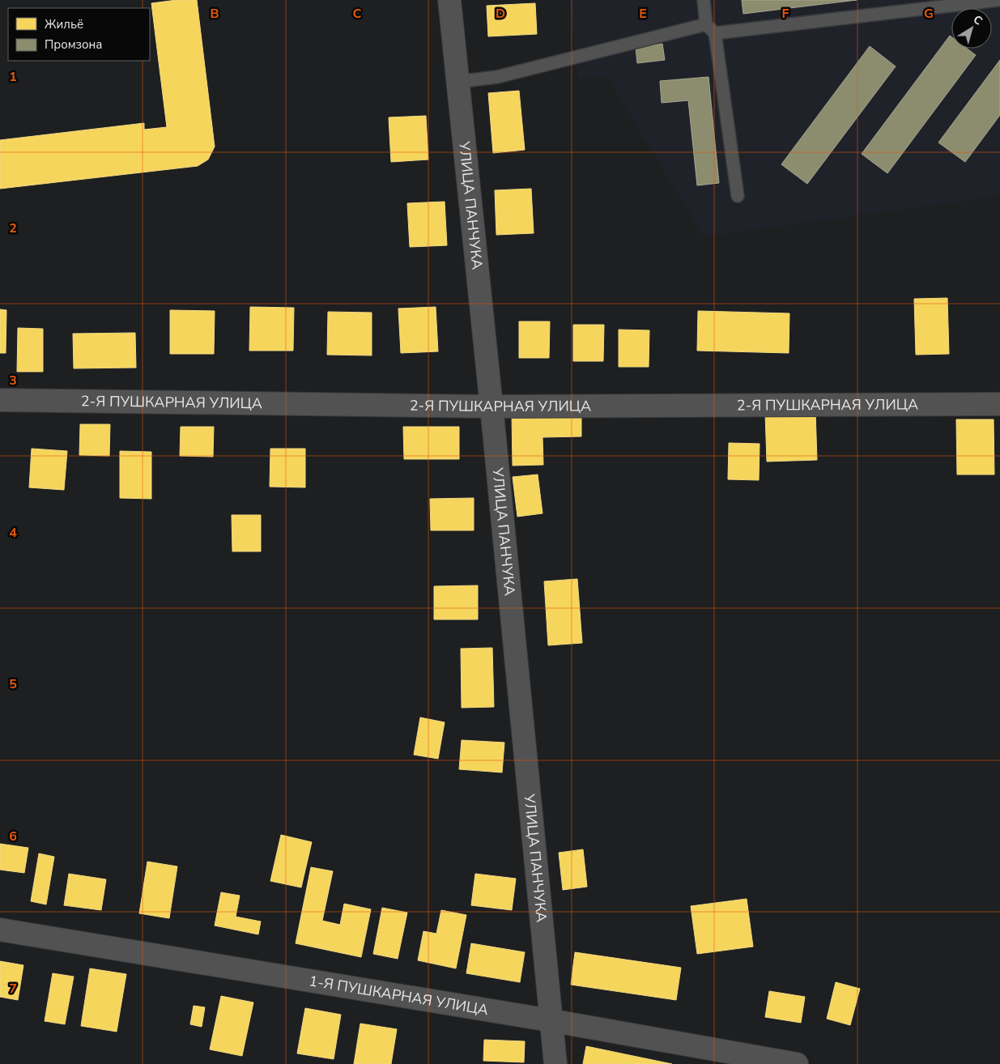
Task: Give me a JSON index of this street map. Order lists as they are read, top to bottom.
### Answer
{
  "streets": {
    "street": ["УЛИЦА ПАНЧУКА", "2-Я ПУШКАРНАЯ УЛИЦА", "1-Я ПУШКАРНАЯ УЛИЦА"]
  },
  "crossings": [
    ["УЛИЦА ПАНЧУКА", "2-Я ПУШКАРНАЯ УЛИЦА"],
    ["УЛИЦА ПАНЧУКА", "1-Я ПУШКАРНАЯ УЛИЦА"]
  ],
  "legend": ["Жильё", "Промзона"],
  "north": "top right",
  "grid": {
    "columns": [
      "B",
      "C",
      "D",
      "E",
      "F",
      "G"
    ],
    "rows": [
      "1",
      "2",
      "3",
      "4",
      "5",
      "6",
      "7"
    ]
  }
}
